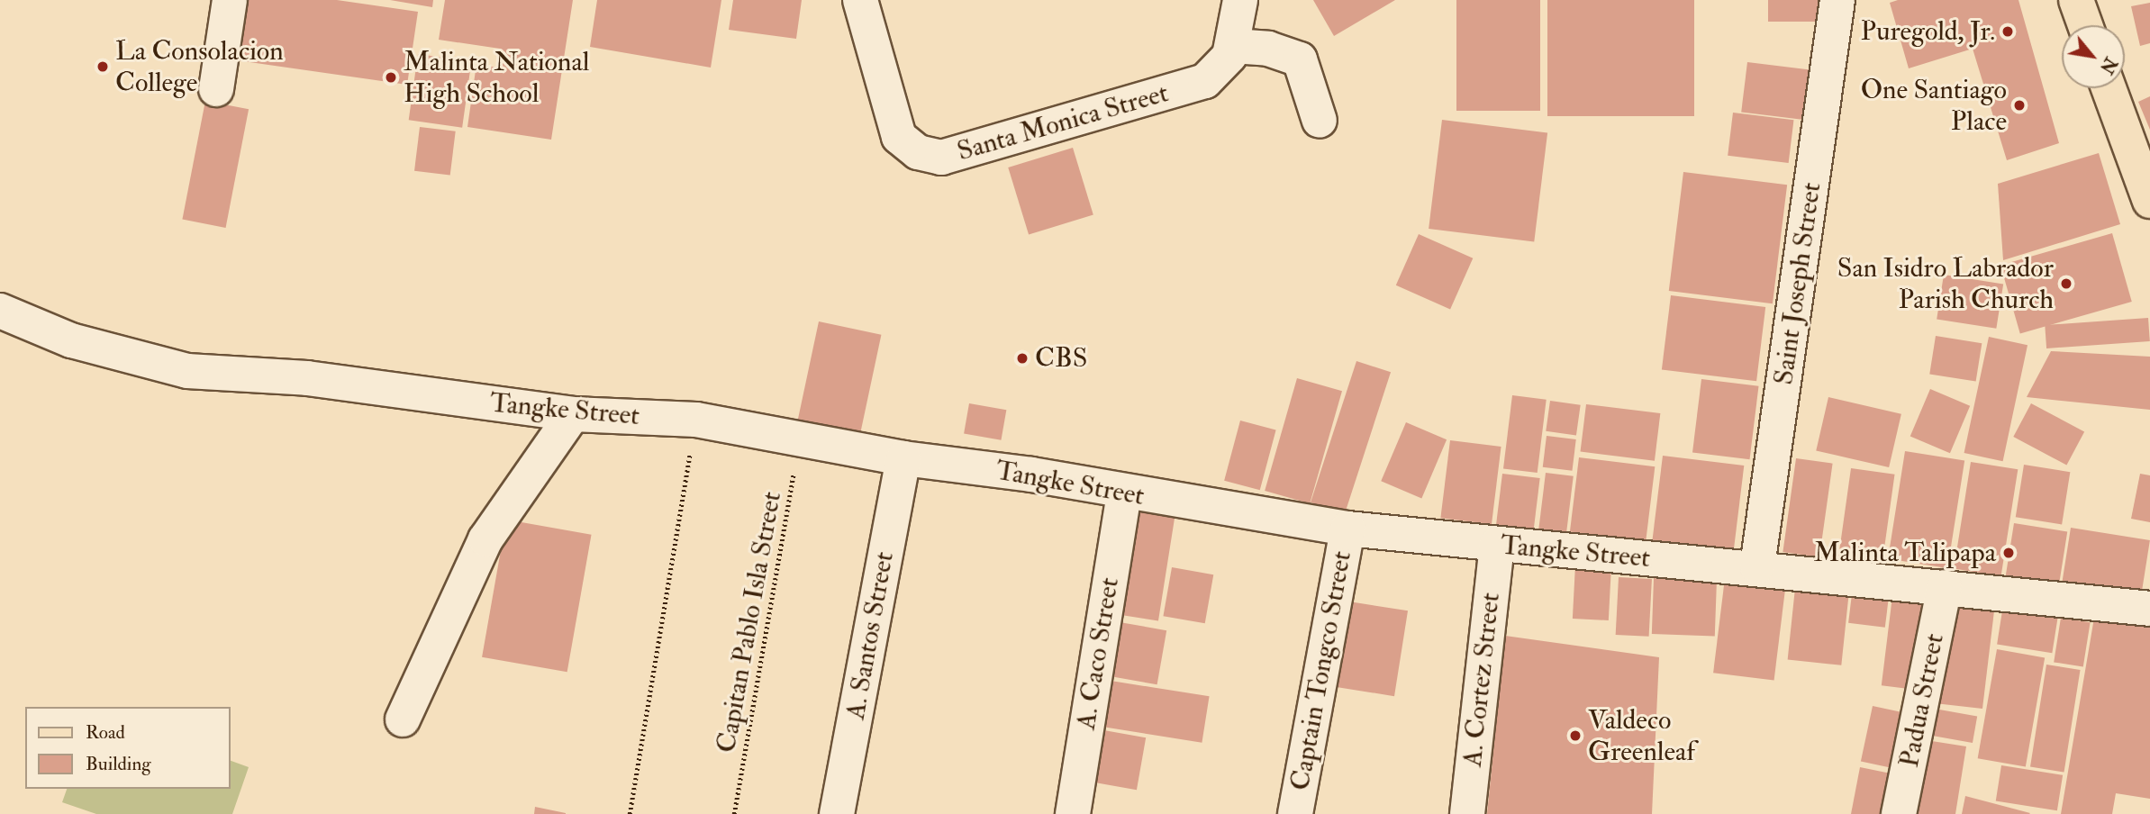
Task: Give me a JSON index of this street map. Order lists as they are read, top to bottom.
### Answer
{
  "streets": {
    "street": [
      "Santa Monica Street",
      "Saint Joseph Street",
      "Tangke Street",
      "A. Santos Street",
      "A. Caco Street",
      "Captain Tongco Street",
      "A. Cortez Street",
      "Padua Street"
    ],
    "path": ["Capitan Pablo Isla Street"]
  },
  "crossings": [
    ["Saint Joseph Street", "Tangke Street"],
    ["Tangke Street", "Capitan Pablo Isla Street"],
    ["Tangke Street", "A. Santos Street"],
    ["Tangke Street", "A. Caco Street"],
    ["Tangke Street", "Captain Tongco Street"],
    ["Tangke Street", "A. Cortez Street"],
    ["Tangke Street", "Padua Street"]
  ],
  "places": [
    "Puregold, Jr.",
    "La Consolacion College",
    "Malinta National High School",
    "One Santiago Place",
    "San Isidro Labrador Parish Church",
    "CBS",
    "Malinta Talipapa",
    "Valdeco Greenleaf"
  ],
  "legend": ["Road", "Building"],
  "north": "bottom right"
}
